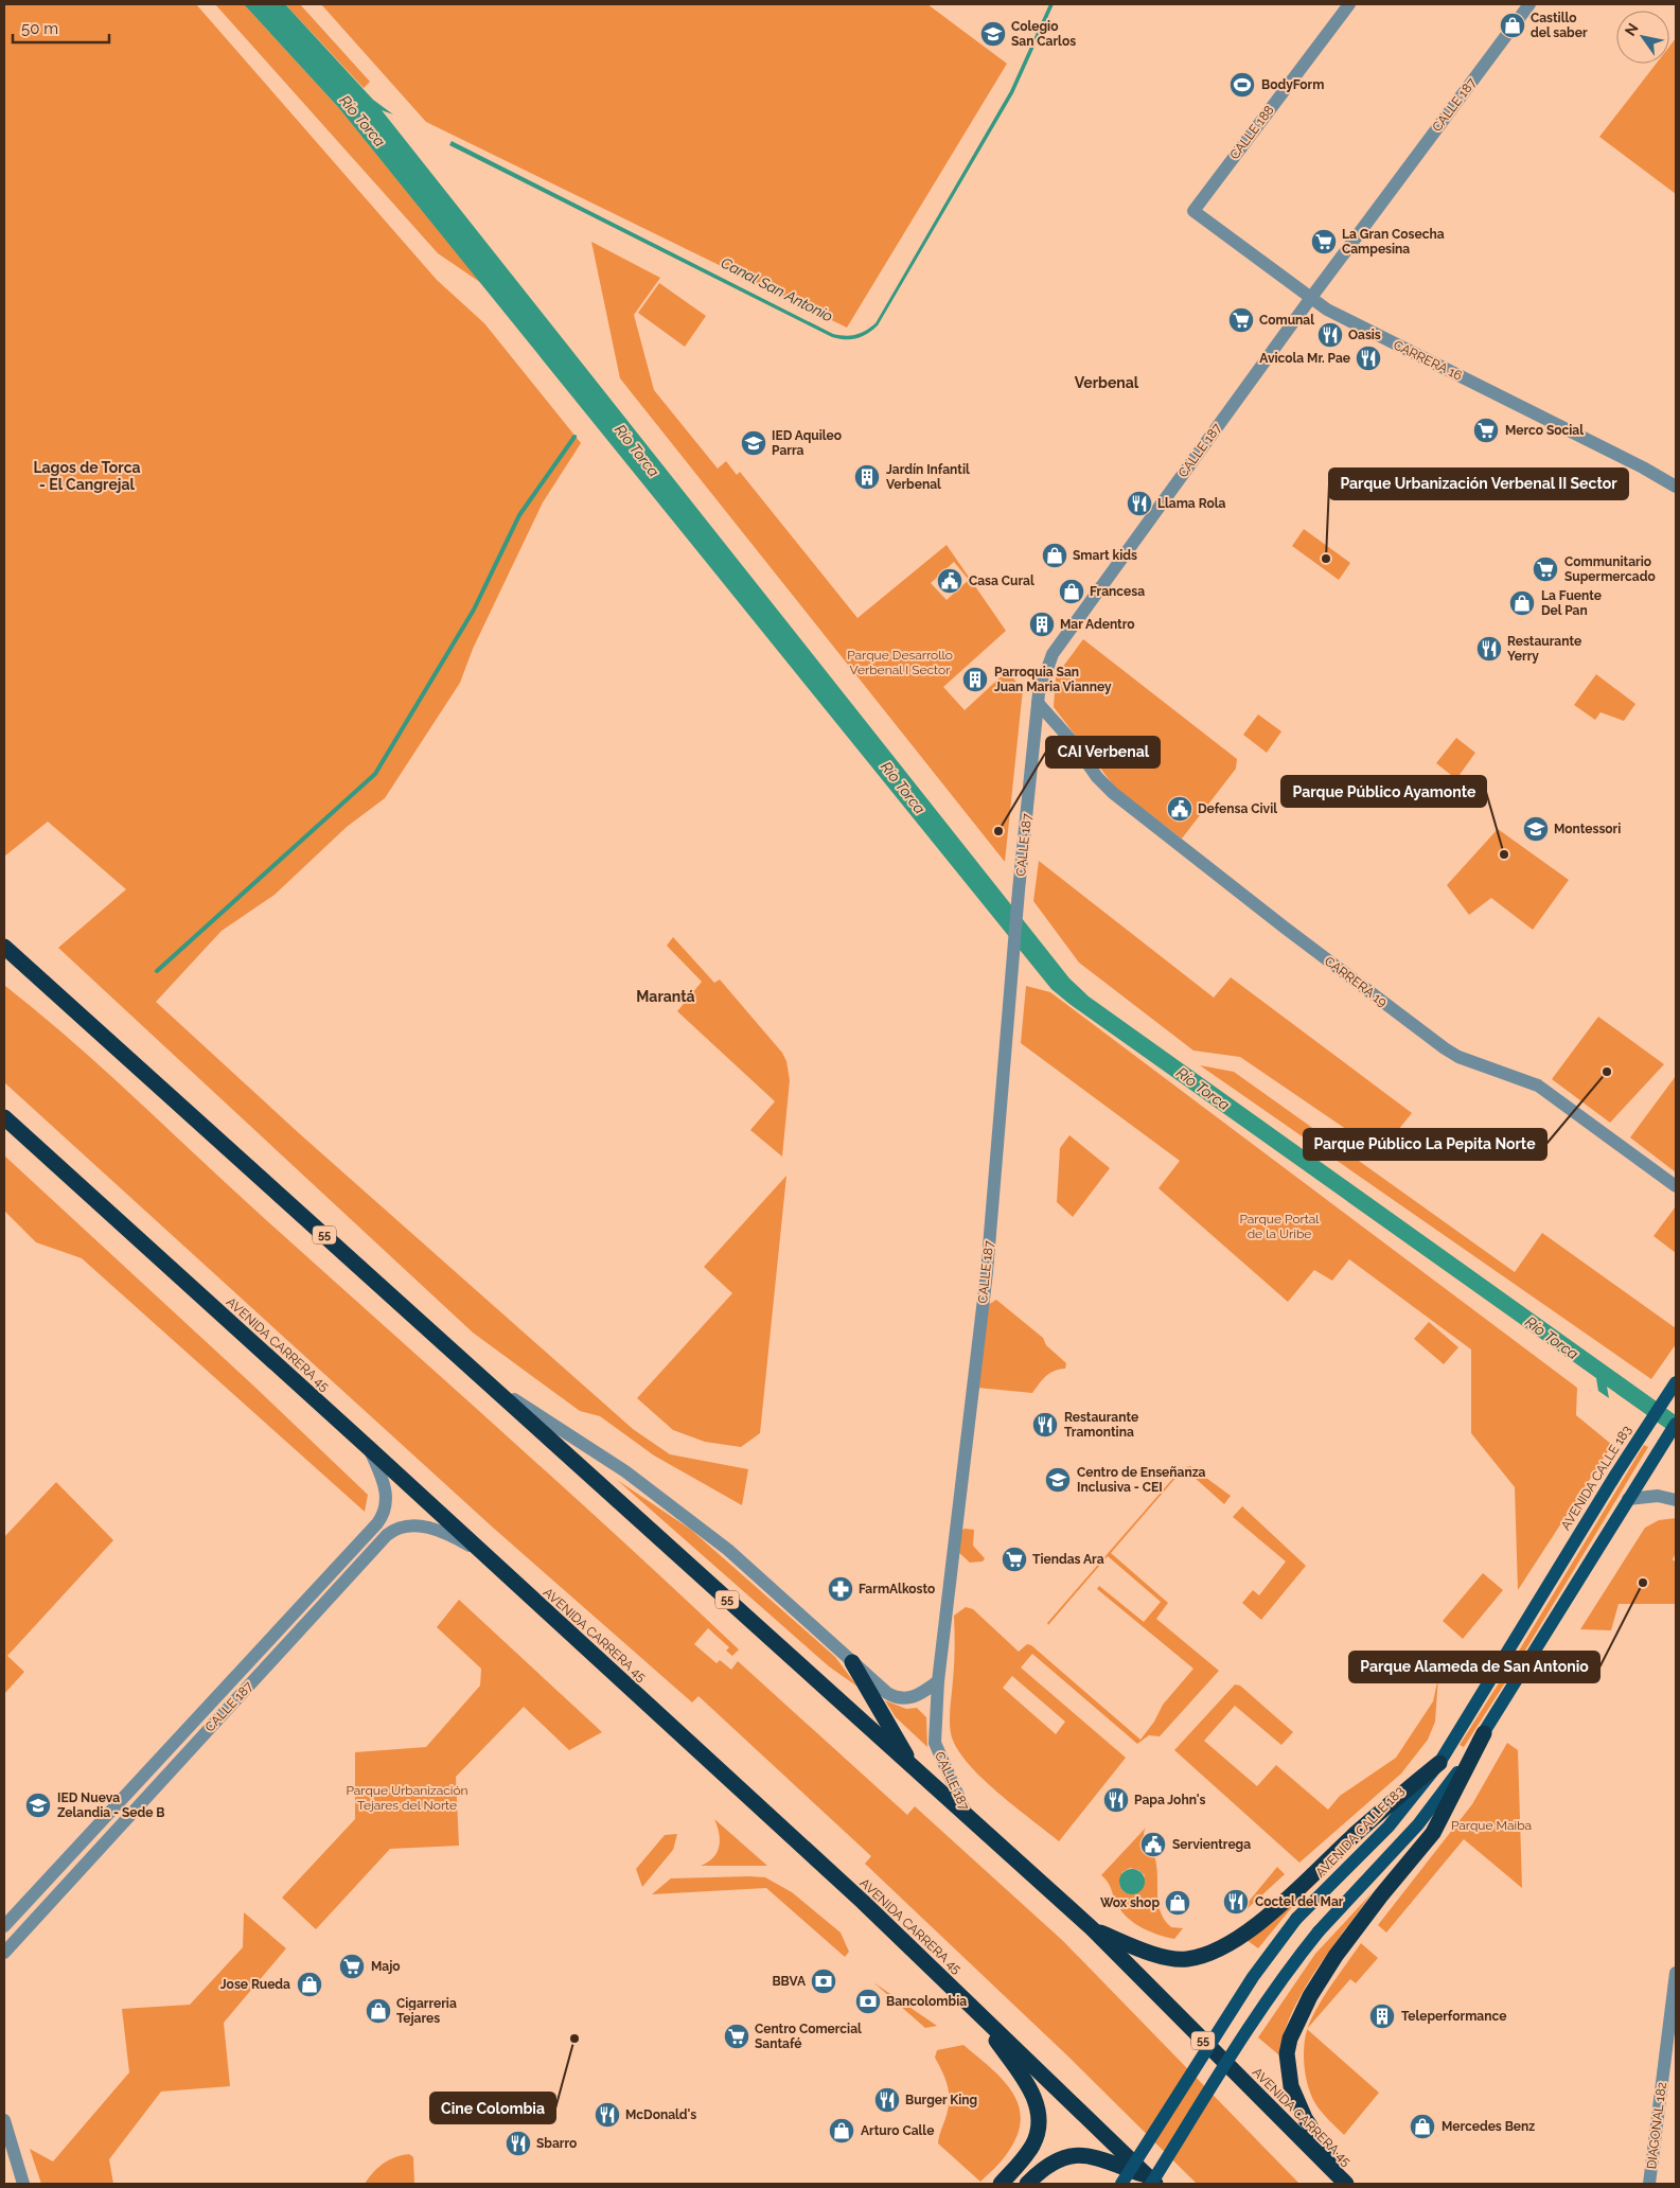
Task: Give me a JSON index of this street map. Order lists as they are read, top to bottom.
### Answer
{
  "streets": {
    "highway": ["55", "AVENIDA CARRERA 45"],
    "main road": ["AVENIDA CALLE 183"],
    "street": [
      "CALLE 187",
      "CALLE 188",
      "CARRERA 16",
      "CARRERA 19",
      "DIAGONAL 182"
    ]
  },
  "crossings": [
    ["CALLE 187", "CARRERA 16"],
    ["CALLE 187", "CARRERA 19"],
    ["CALLE 187", "AVENIDA CARRERA 45"],
    ["CALLE 188", "CARRERA 16"]
  ],
  "districts": ["Verbenal", "Lagos de Torca - El Cangrejal", "Marantá"],
  "water": ["Río Torca", "Canal San Antonio"],
  "parks": [
    "Parque Desarrollo Verbenal I Sector",
    "Parque Portal de la Uribe",
    "Parque Urbanización Tejares del Norte",
    "Parque Maiba"
  ],
  "places": {
    "shop": [
      "Castillo del saber",
      "Smart kids",
      "Francesa",
      "La Fuente Del Pan",
      "Wox shop",
      "Jose Rueda",
      "Cigarreria Tejares",
      "Mercedes Benz",
      "Arturo Calle"
    ],
    "school or university": [
      "Colegio San Carlos",
      "IED Aquileo Parra",
      "Montessori",
      "Centro de Enseñanza Inclusiva - CEI",
      "IED Nueva Zelandia - Sede B"
    ],
    "sports": ["BodyForm"],
    "supermarket": [
      "La Gran Cosecha Campesina",
      "Comunal",
      "Merco Social",
      "Communitario Supermercado",
      "Tiendas Ara",
      "Majo",
      "Centro Comercial Santafé"
    ],
    "restaurant": [
      "Oasis",
      "Avicola Mr. Pae",
      "Llama Rola",
      "Restaurante Yerry",
      "Restaurante Tramontina",
      "Papa John's",
      "Coctel del Mar",
      "Burger King",
      "McDonald's",
      "Sbarro"
    ],
    "building": [
      "Jardín Infantil Verbenal",
      "Mar Adentro",
      "Parroquia San Juan Maria Vianney",
      "Teleperformance"
    ],
    "other": [
      "Parque Urbanización Verbenal II Sector",
      "CAI Verbenal",
      "Parque Público Ayamonte",
      "Parque Público La Pepita Norte",
      "Parque Alameda de San Antonio",
      "Cine Colombia"
    ],
    "public building": ["Casa Cural", "Defensa Civil", "Servientrega"],
    "pharmacy": ["FarmAlkosto"],
    "bank": ["BBVA", "Bancolombia"]
  },
  "scale_bar": "50 m",
  "north": "top left"
}
